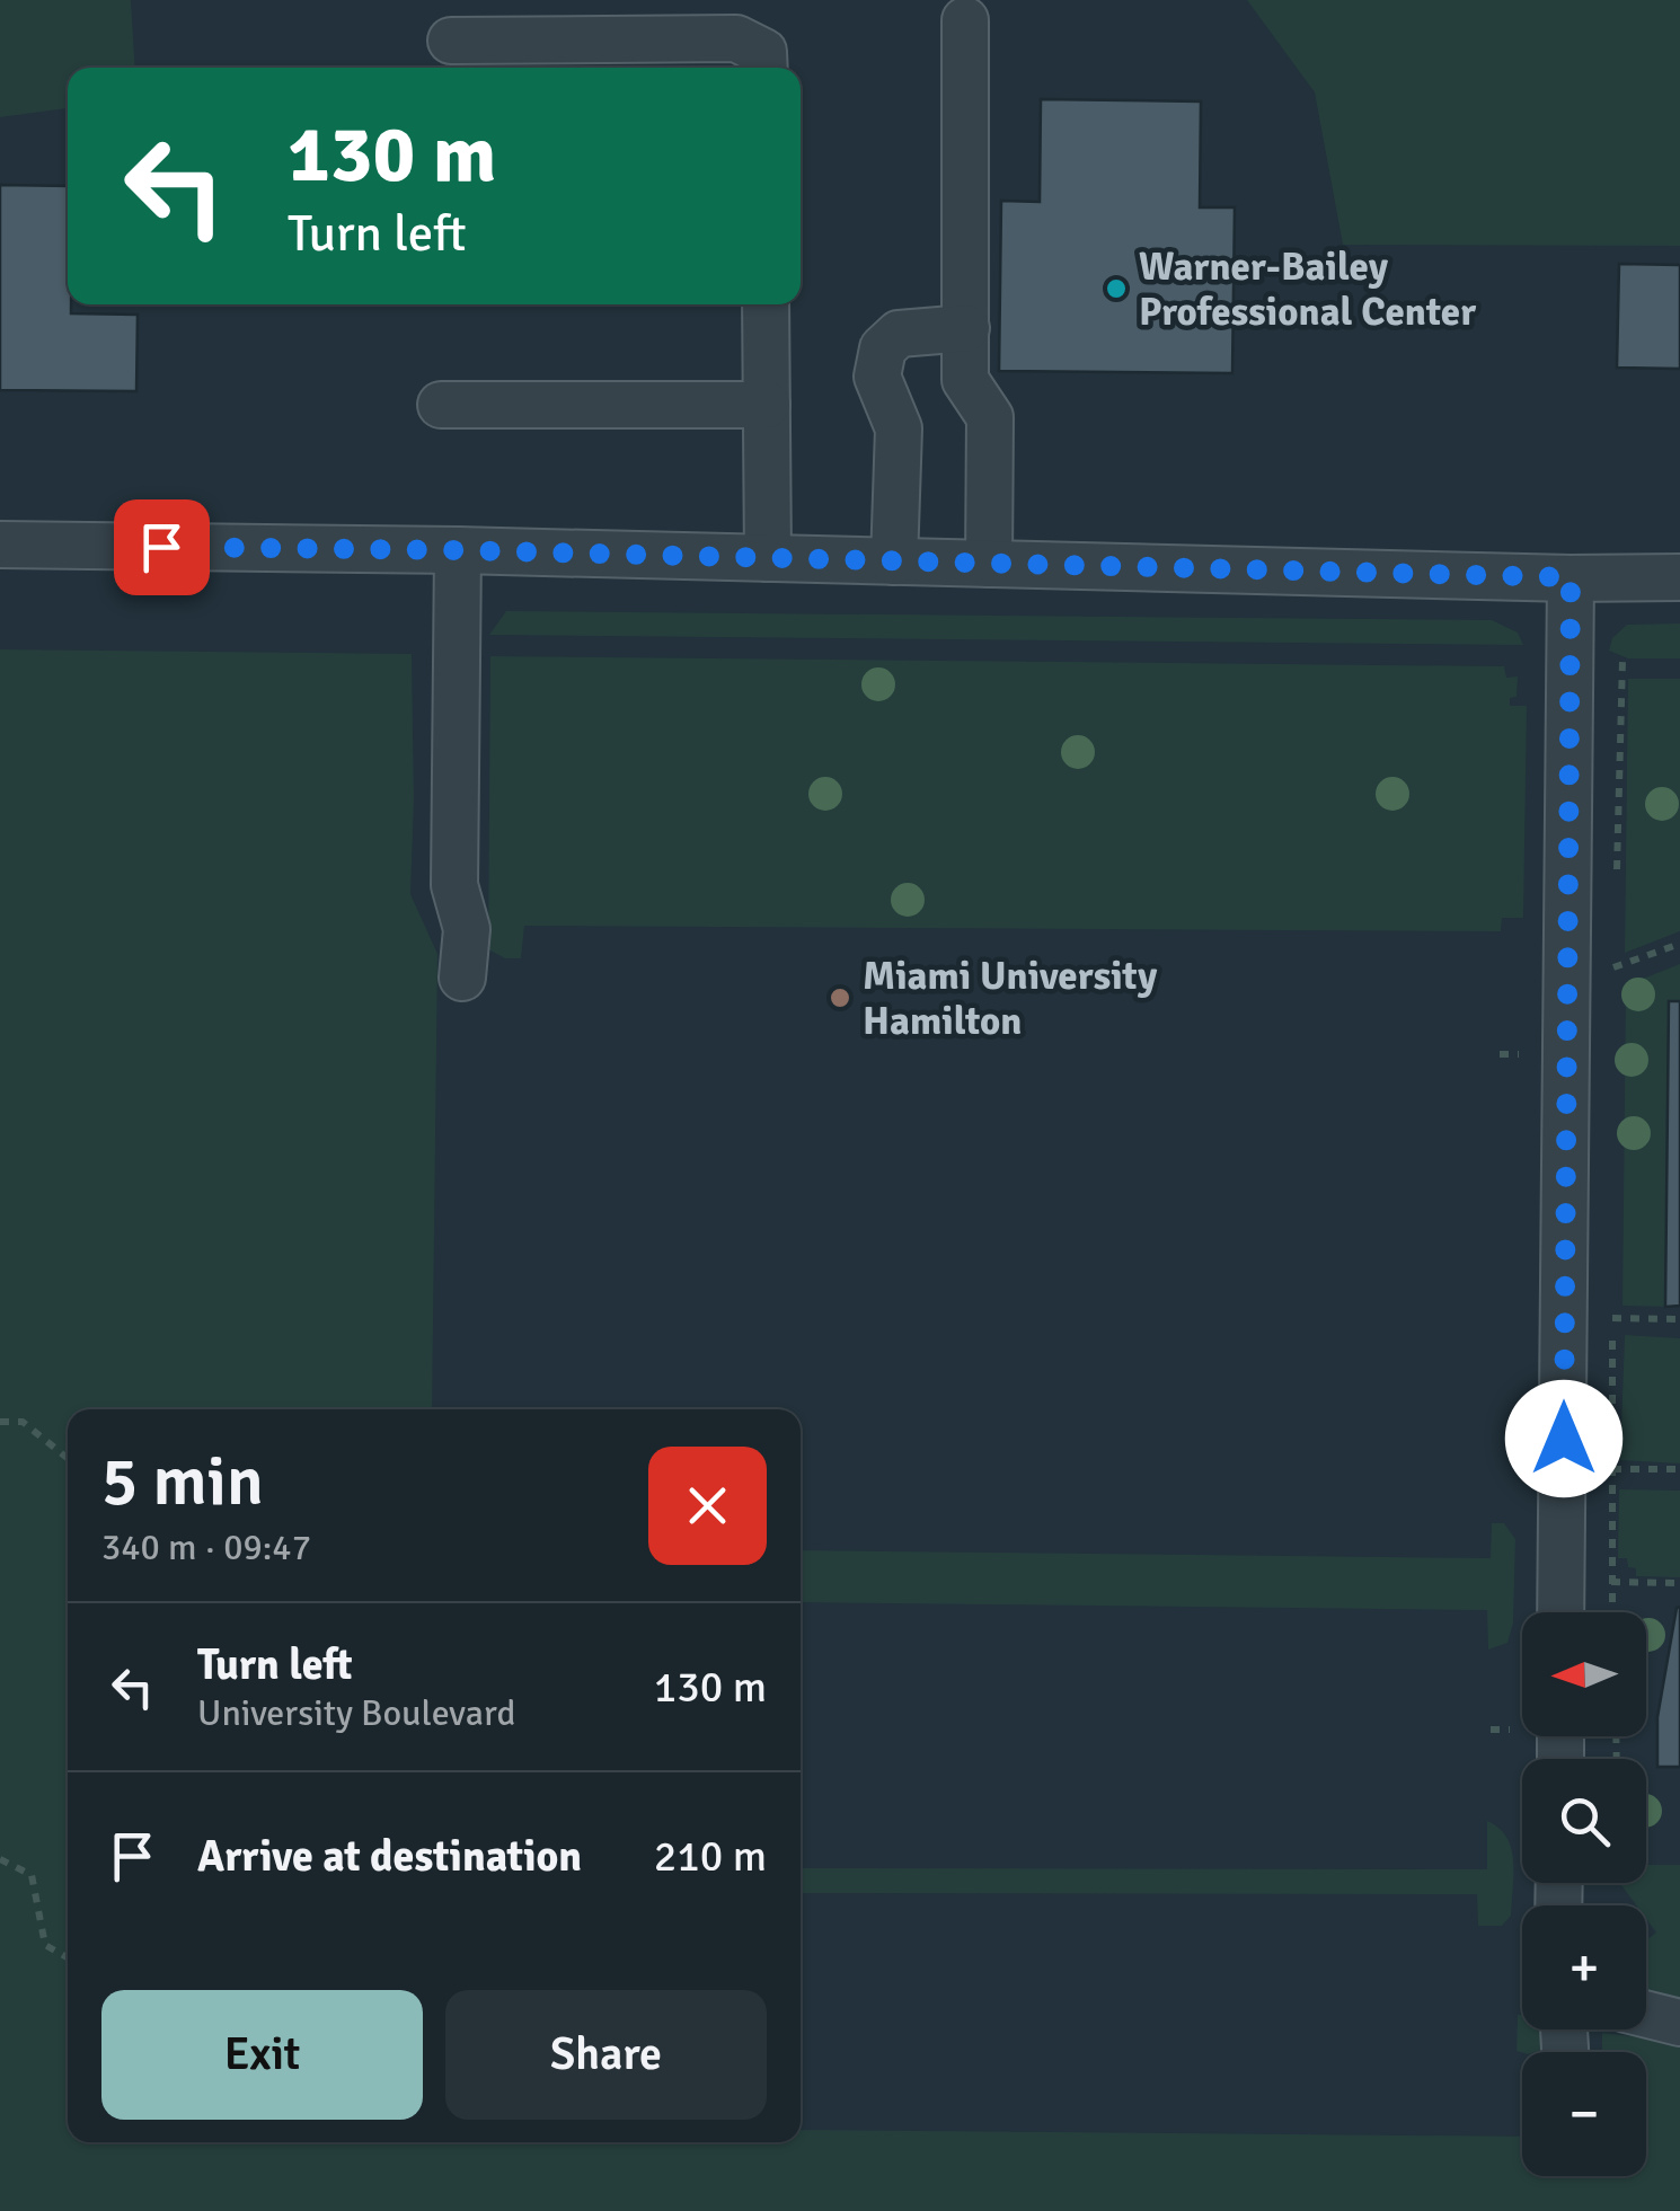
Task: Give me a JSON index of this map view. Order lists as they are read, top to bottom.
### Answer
{
  "places": ["Warner-Bailey Professional Center", "Miami University Hamilton"],
  "north": "left",
  "page": {
    "turn": ["130 m", "Turn left"],
    "heading": ["5 min", "340 m · 09:47"],
    "list": [
      {
        "name": "Turn left",
        "note": "University Boulevard",
        "value": "130 m"
      },
      {
        "name": "Arrive at destination",
        "value": "210 m"
      }
    ],
    "map_buttons": ["+", "−"],
    "buttons": ["Exit", "Share"]
  }
}
